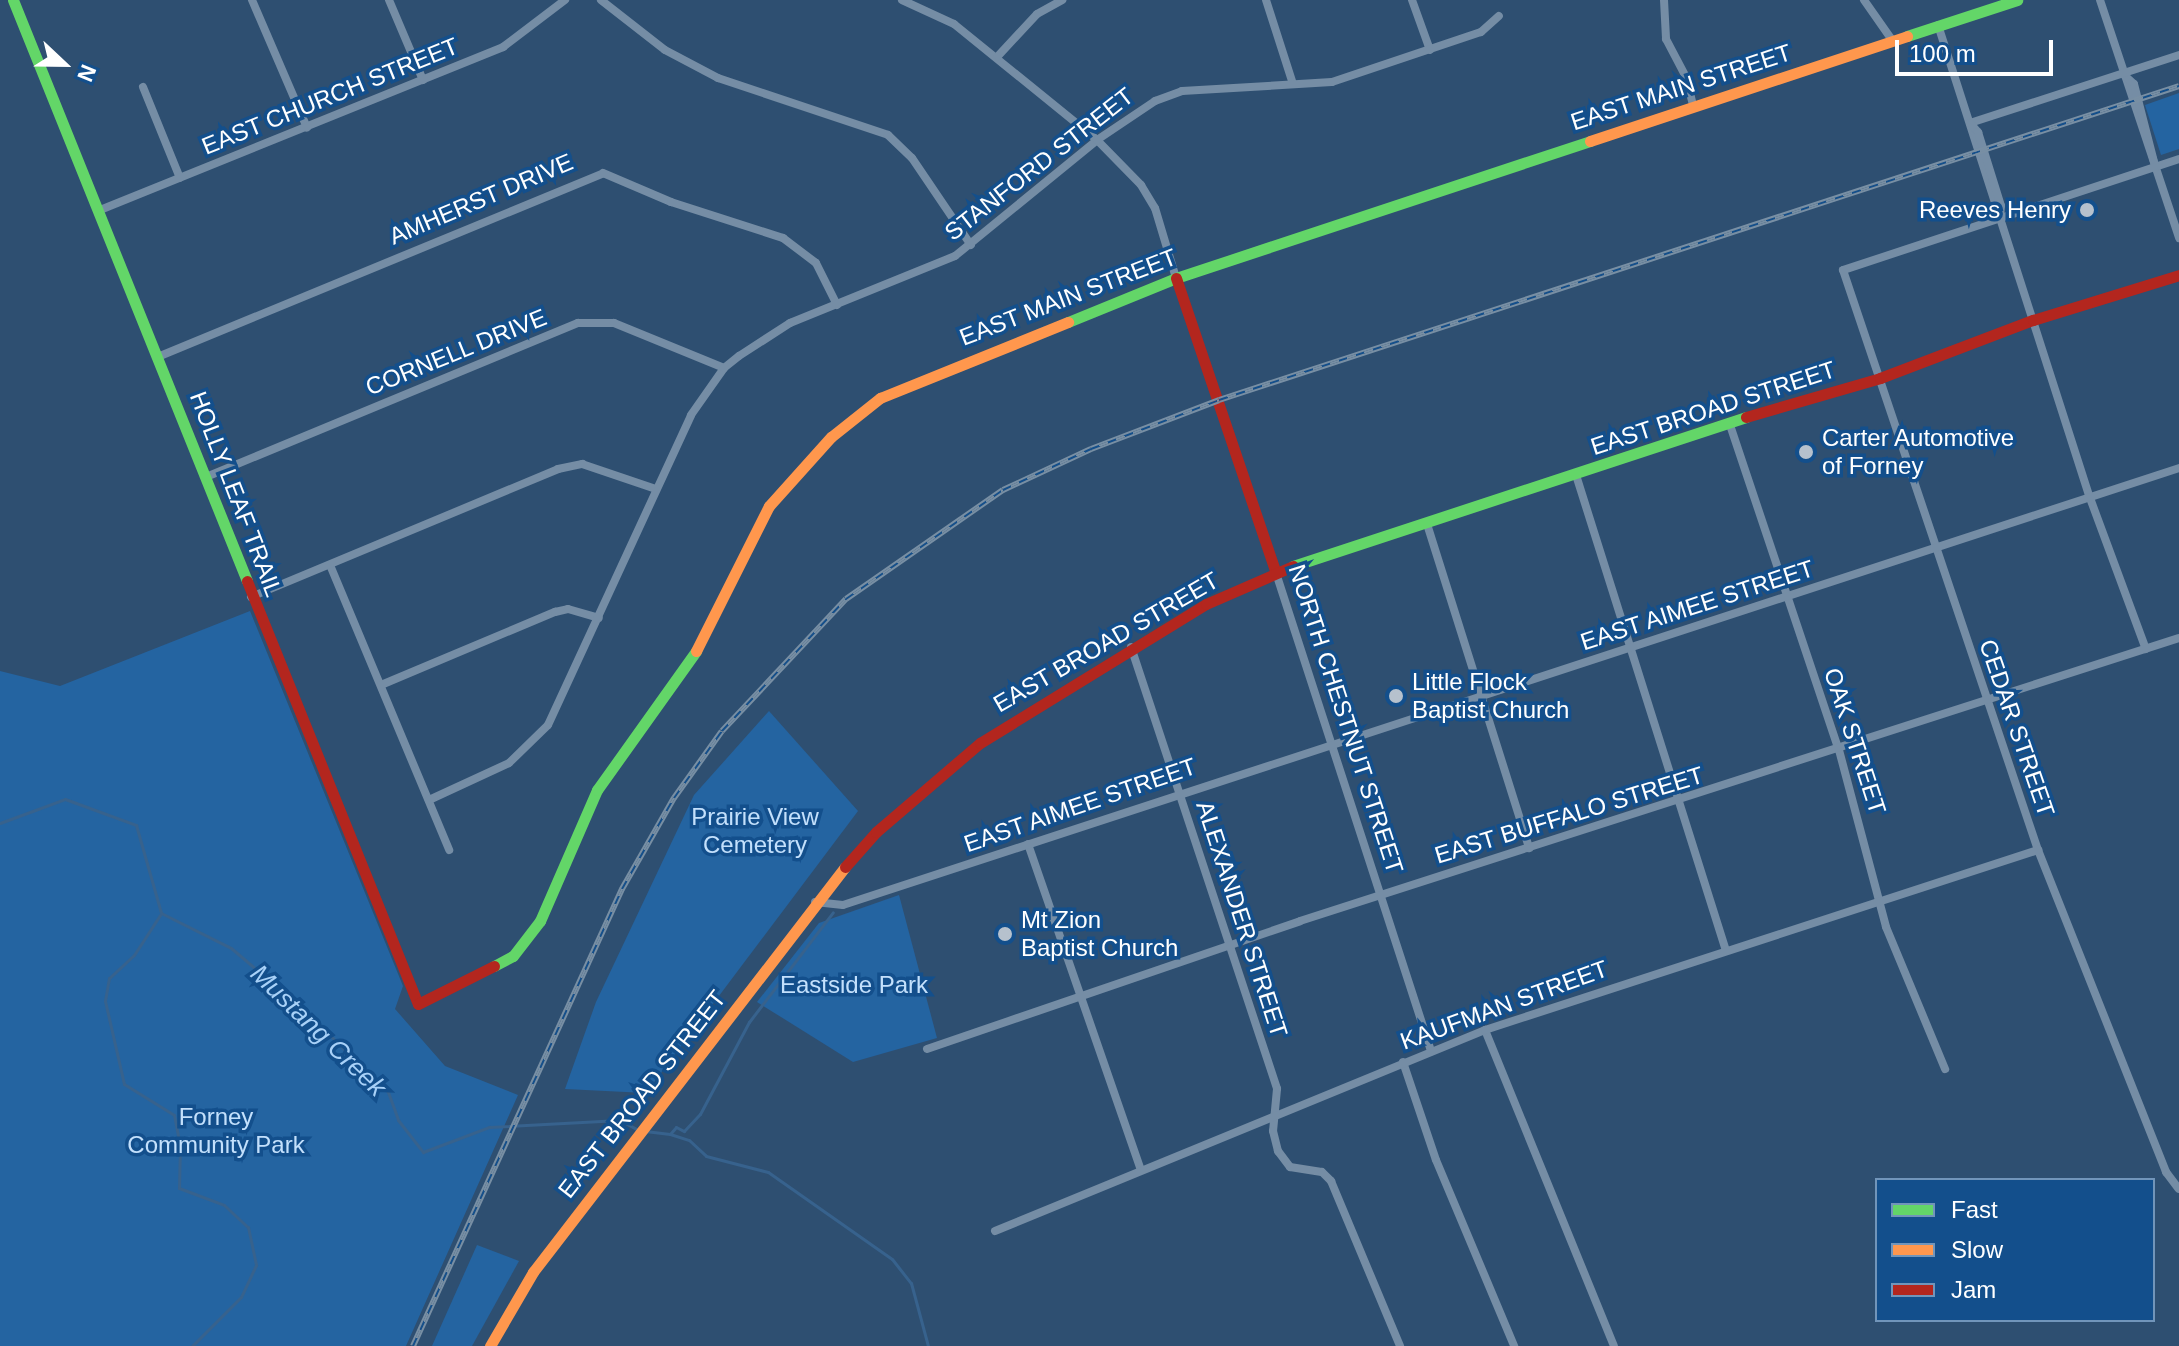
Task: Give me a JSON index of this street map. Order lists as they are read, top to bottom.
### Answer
{
  "streets": {
    "street": [
      "EAST MAIN STREET",
      "EAST CHURCH STREET",
      "STANFORD STREET",
      "AMHERST DRIVE",
      "CORNELL DRIVE",
      "EAST BROAD STREET",
      "HOLLY LEAF TRAIL",
      "EAST AIMEE STREET",
      "NORTH CHESTNUT STREET",
      "CEDAR STREET",
      "OAK STREET",
      "EAST BUFFALO STREET",
      "ALEXANDER STREET",
      "KAUFMAN STREET"
    ]
  },
  "crossings": [
    ["EAST MAIN STREET", "HOLLY LEAF TRAIL"],
    ["EAST MAIN STREET", "NORTH CHESTNUT STREET"],
    ["EAST CHURCH STREET", "HOLLY LEAF TRAIL"],
    ["STANFORD STREET", "AMHERST DRIVE"],
    ["STANFORD STREET", "CORNELL DRIVE"],
    ["AMHERST DRIVE", "HOLLY LEAF TRAIL"],
    ["CORNELL DRIVE", "HOLLY LEAF TRAIL"],
    ["EAST BROAD STREET", "EAST AIMEE STREET"],
    ["EAST BROAD STREET", "NORTH CHESTNUT STREET"],
    ["EAST BROAD STREET", "CEDAR STREET"],
    ["EAST BROAD STREET", "OAK STREET"],
    ["EAST BROAD STREET", "ALEXANDER STREET"],
    ["EAST AIMEE STREET", "NORTH CHESTNUT STREET"],
    ["EAST AIMEE STREET", "CEDAR STREET"],
    ["EAST AIMEE STREET", "OAK STREET"],
    ["EAST AIMEE STREET", "ALEXANDER STREET"],
    ["NORTH CHESTNUT STREET", "EAST BUFFALO STREET"],
    ["NORTH CHESTNUT STREET", "KAUFMAN STREET"],
    ["CEDAR STREET", "EAST BUFFALO STREET"],
    ["CEDAR STREET", "KAUFMAN STREET"],
    ["OAK STREET", "EAST BUFFALO STREET"],
    ["OAK STREET", "KAUFMAN STREET"],
    ["EAST BUFFALO STREET", "ALEXANDER STREET"],
    ["ALEXANDER STREET", "KAUFMAN STREET"]
  ],
  "water": ["Mustang Creek"],
  "parks": ["Prairie View Cemetery", "Eastside Park", "Forney Community Park"],
  "places": [
    "Reeves Henry",
    "Carter Automotive of Forney",
    "Little Flock Baptist Church",
    "Mt Zion Baptist Church"
  ],
  "legend": ["Fast", "Slow", "Jam"],
  "scale_bar": "100 m",
  "north": "right"
}
